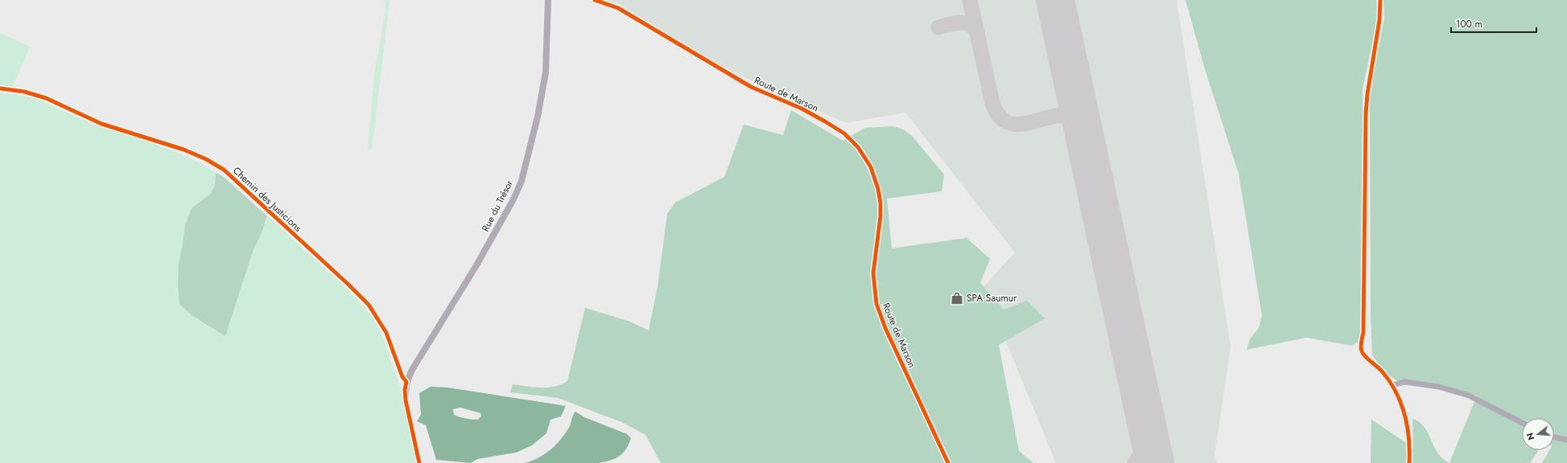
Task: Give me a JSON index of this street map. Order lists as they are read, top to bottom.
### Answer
{
  "streets": {
    "street": ["Route de Marson", "Chemin des Justicions", "Rue du Trésor"]
  },
  "crossings": [
    ["Chemin des Justicions", "Rue du Trésor"]
  ],
  "places": {
    "shop": ["SPA Saumur"]
  },
  "scale_bar": "100 m",
  "north": "left"
}
